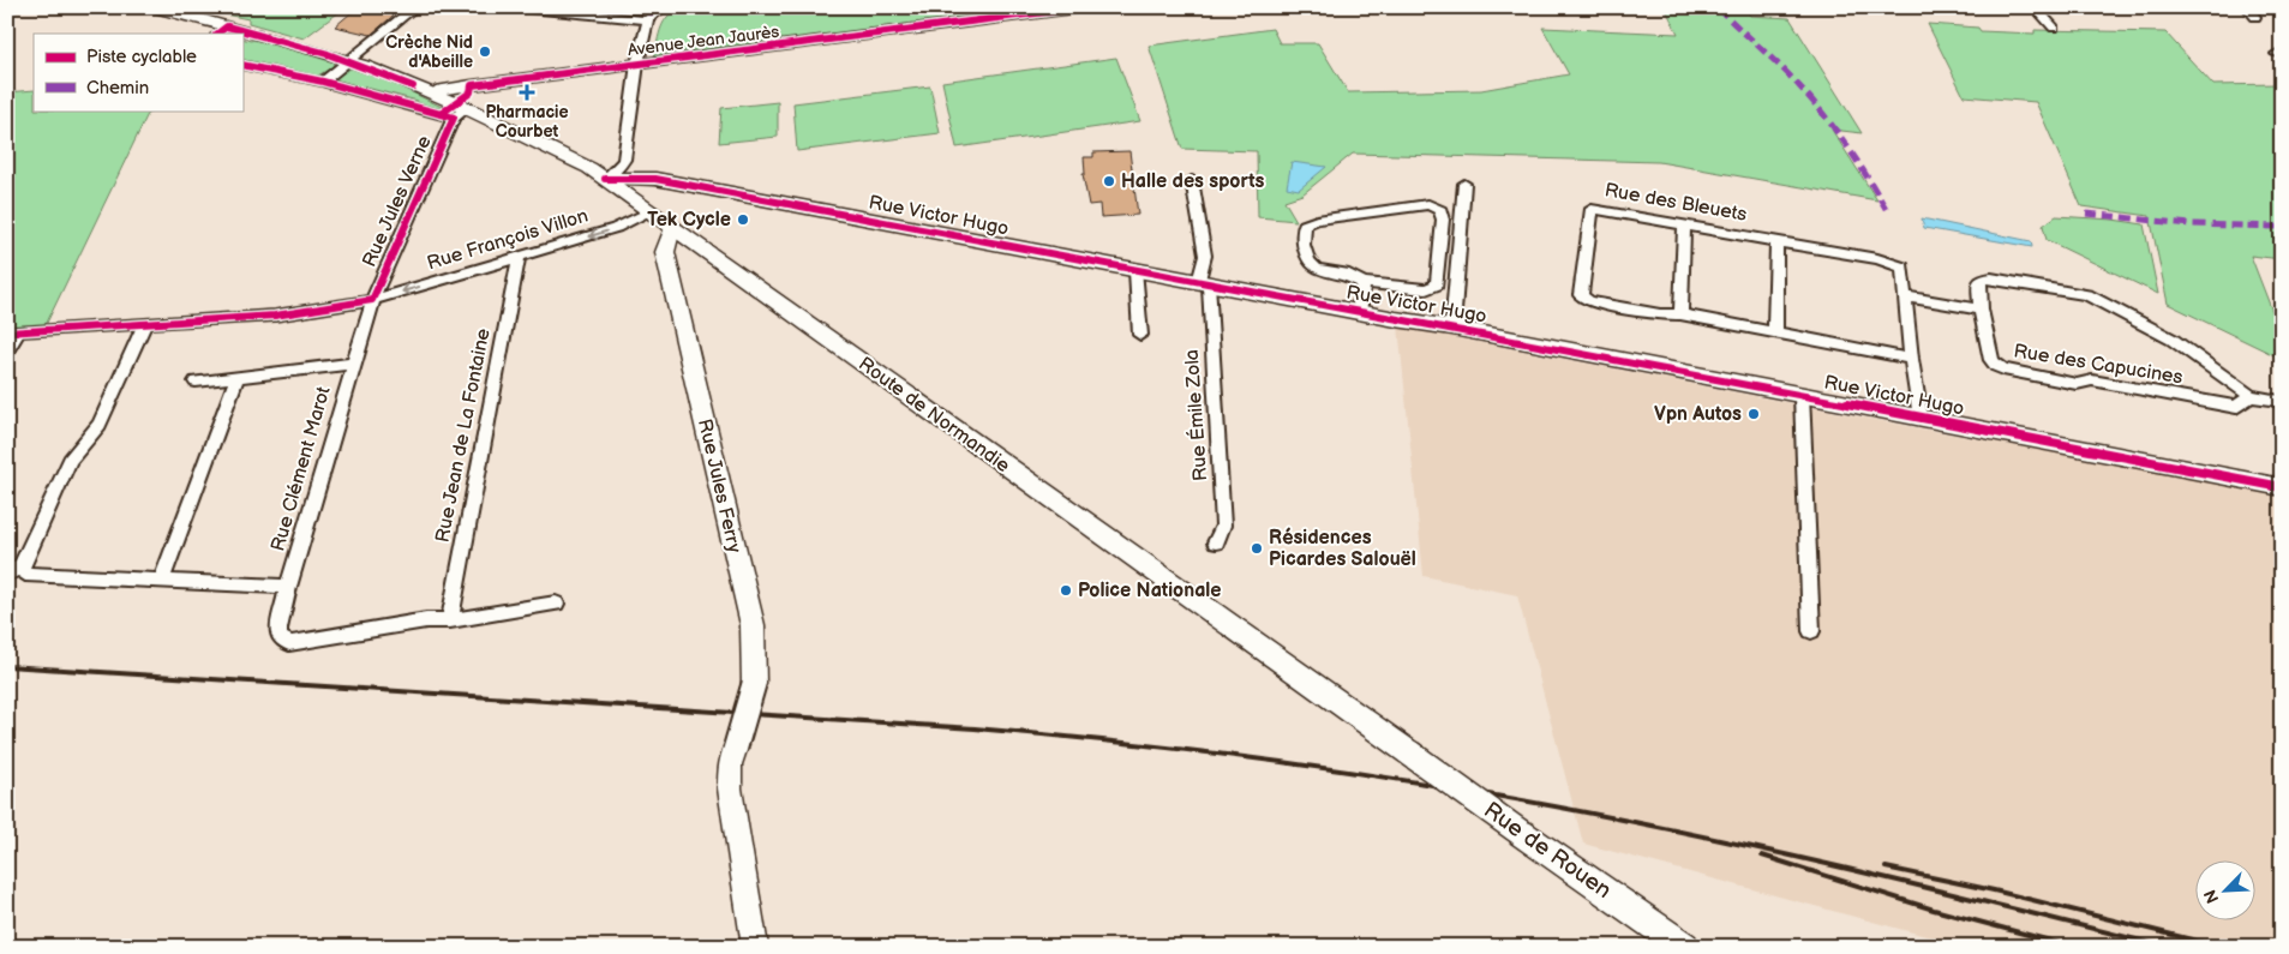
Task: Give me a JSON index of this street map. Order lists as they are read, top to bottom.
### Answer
{
  "streets": {
    "main road": ["Route de Normandie", "Rue de Rouen"],
    "street": [
      "Avenue Jean Jaurès",
      "Rue Jules Verne",
      "Rue des Bleuets",
      "Rue Victor Hugo",
      "Rue François Villon",
      "Rue des Capucines",
      "Rue Émile Zola",
      "Rue Jean de La Fontaine",
      "Rue Clément Marot",
      "Rue Jules Ferry"
    ]
  },
  "crossings": [
    ["Avenue Jean Jaurès", "Rue Jules Verne"],
    ["Avenue Jean Jaurès", "Route de Normandie"],
    ["Rue Jules Verne", "Rue François Villon"],
    ["Rue Jules Verne", "Route de Normandie"],
    ["Rue Jules Verne", "Rue Clément Marot"],
    ["Rue des Bleuets", "Rue Victor Hugo"],
    ["Rue Victor Hugo", "Route de Normandie"],
    ["Rue Victor Hugo", "Rue Émile Zola"],
    ["Rue François Villon", "Route de Normandie"],
    ["Rue François Villon", "Rue Jean de La Fontaine"],
    ["Rue François Villon", "Rue Clément Marot"],
    ["Route de Normandie", "Rue Jules Ferry"],
    ["Route de Normandie", "Rue de Rouen"],
    ["Rue Jean de La Fontaine", "Rue Clément Marot"]
  ],
  "one_way": ["Rue François Villon"],
  "places": {
    "other": [
      "Crèche Nid d'Abeille",
      "Halle des sports",
      "Tek Cycle",
      "Vpn Autos",
      "Résidences Picardes Salouël",
      "Police Nationale"
    ],
    "health": ["Pharmacie Courbet"]
  },
  "legend": ["Piste cyclable", "Chemin"],
  "north": "bottom left"
}
